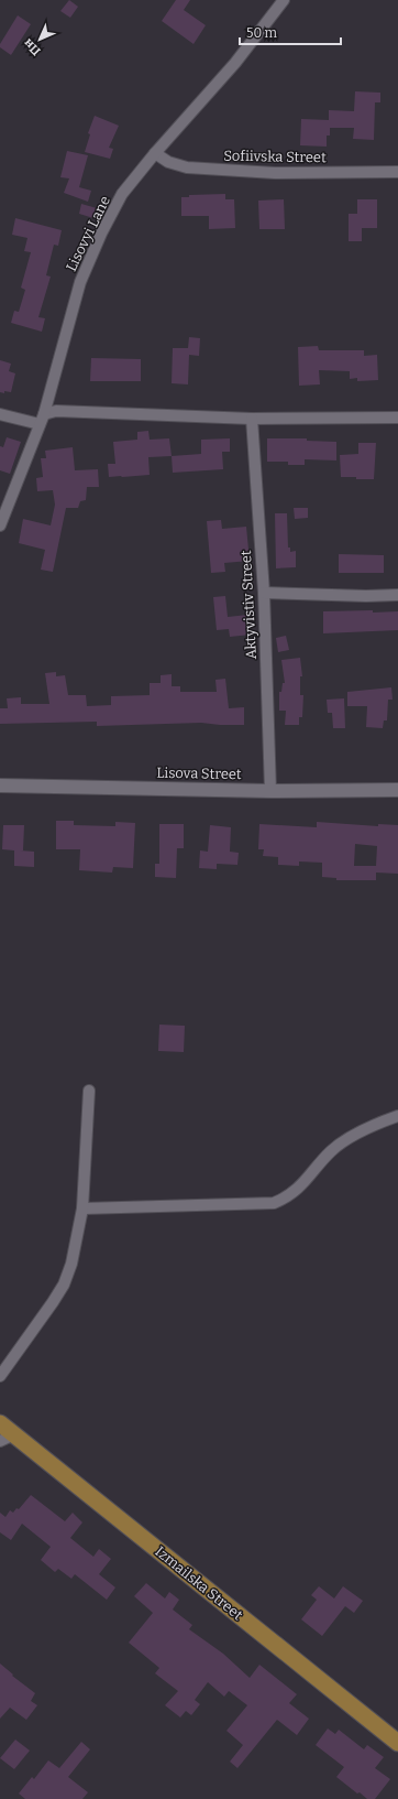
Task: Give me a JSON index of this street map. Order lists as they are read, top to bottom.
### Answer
{
  "streets": {
    "main road": ["Izmailska Street"],
    "street": [
      "Sofiivska Street",
      "Lisovyi Lane",
      "Aktyvistiv Street",
      "Lisova Street"
    ]
  },
  "crossings": [
    ["Sofiivska Street", "Lisovyi Lane"],
    ["Aktyvistiv Street", "Lisova Street"]
  ],
  "scale_bar": "50 m",
  "north": "bottom left"
}
